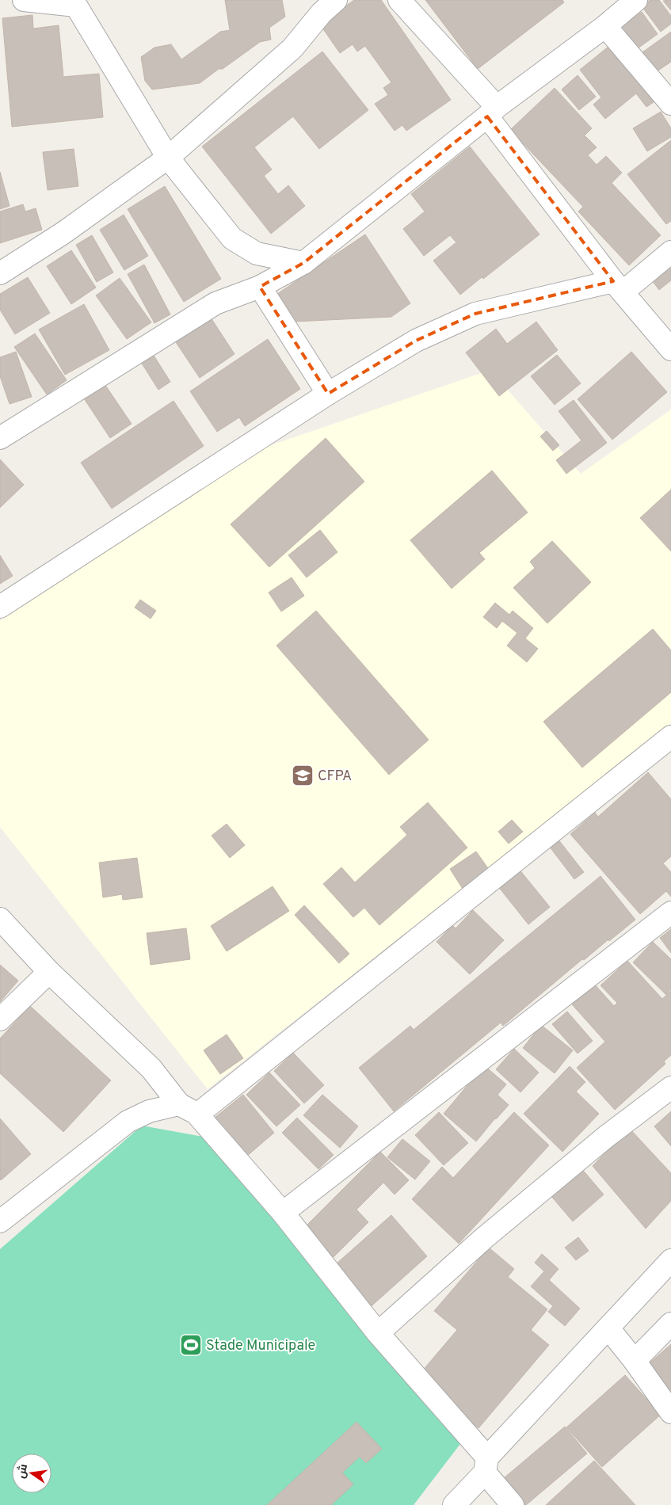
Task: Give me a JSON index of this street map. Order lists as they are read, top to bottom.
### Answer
{
  "places": {
    "school or university": ["CFPA"],
    "sports": ["Stade Municipale"]
  },
  "north": "left"
}
